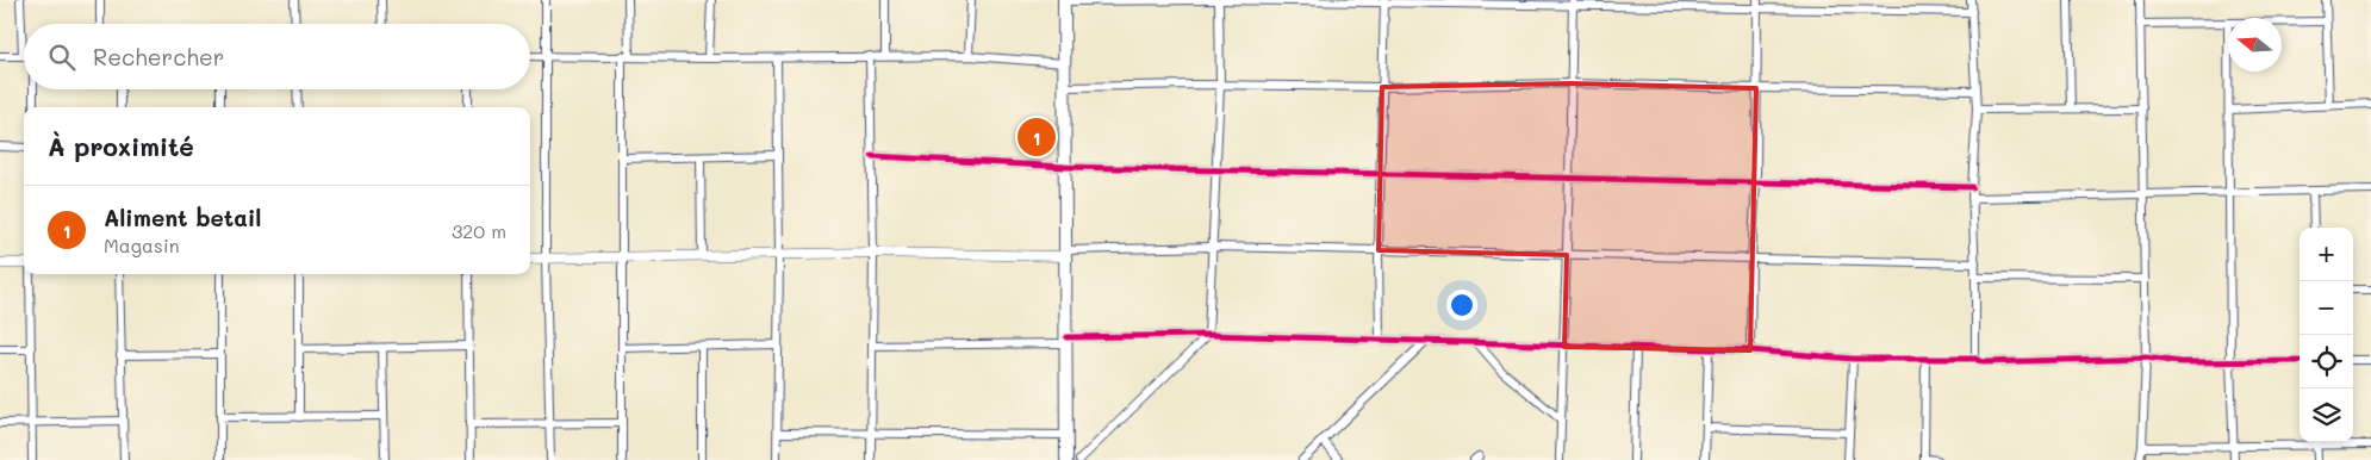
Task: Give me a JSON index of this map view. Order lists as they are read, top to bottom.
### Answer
{
  "north": "left",
  "page": {
    "search": "Rechercher",
    "heading": "À proximité",
    "pins": "1",
    "list": [
      {
        "mark": "1",
        "name": "Aliment betail",
        "note": "Magasin",
        "value": "320 m"
      }
    ],
    "map_buttons": ["+", "−"]
  }
}
